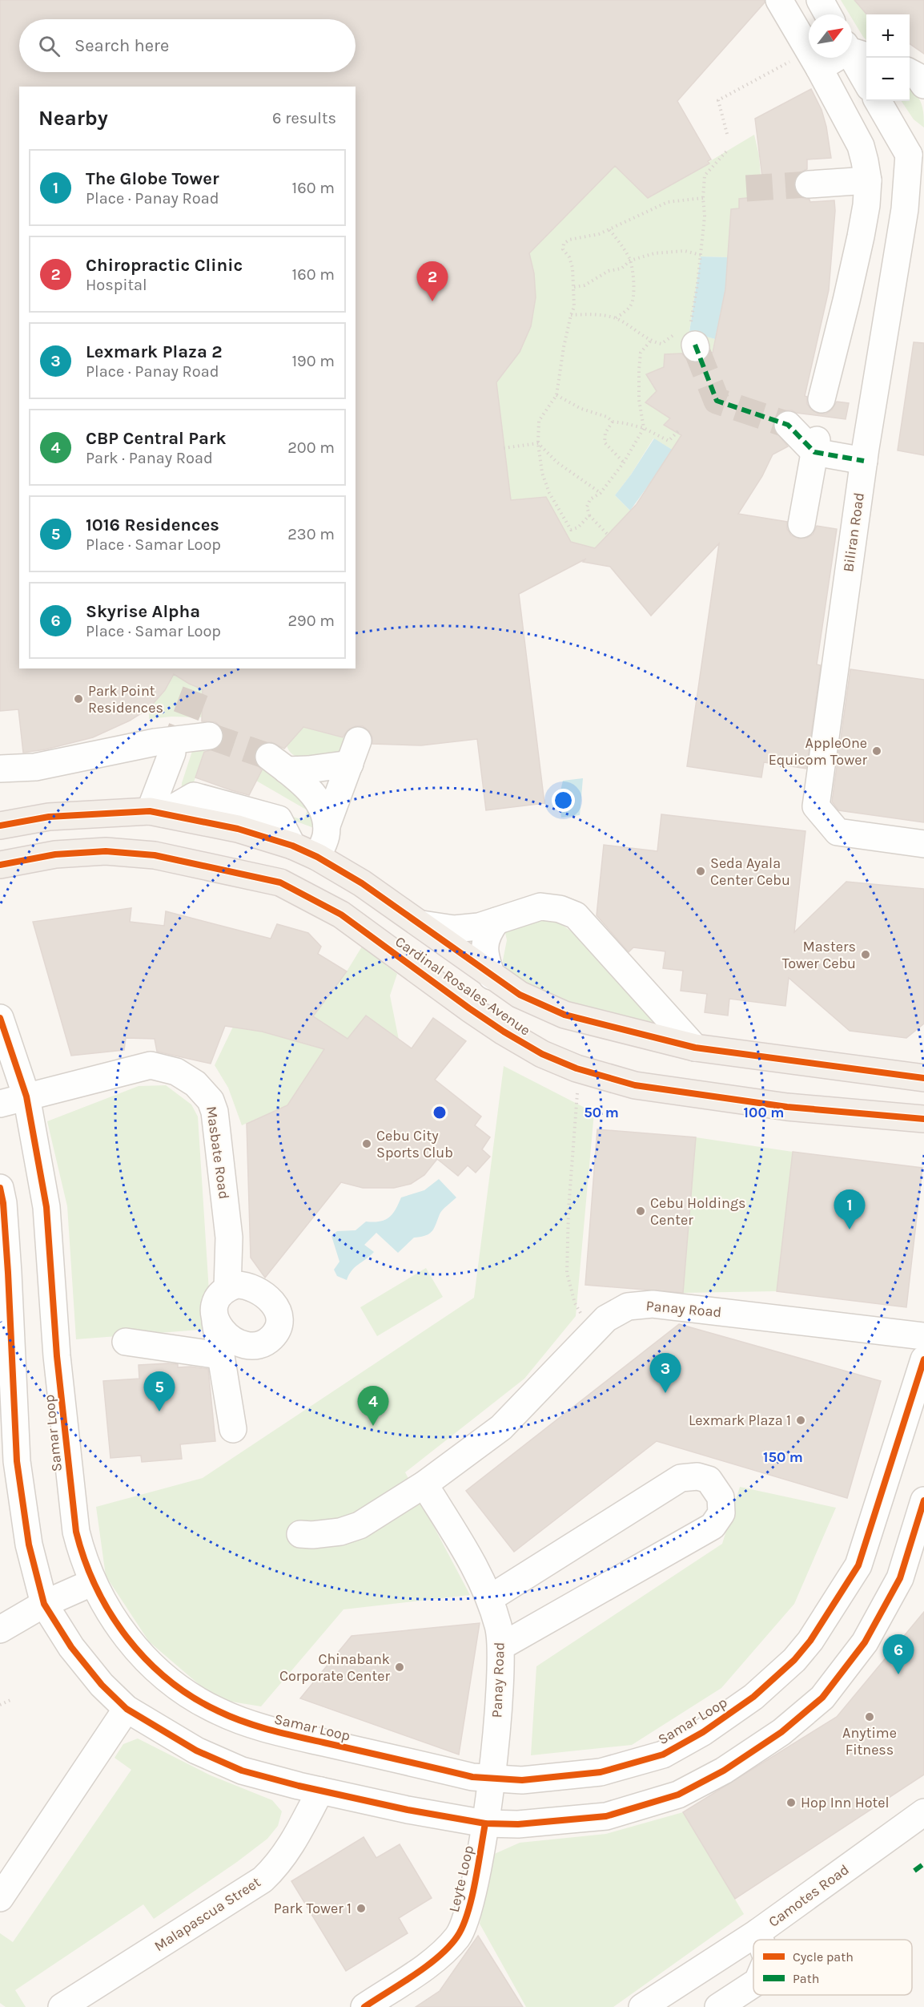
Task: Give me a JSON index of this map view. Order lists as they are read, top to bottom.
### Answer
{
  "streets": {
    "main road": ["Cardinal Rosales Avenue"],
    "street": [
      "Biliran Road",
      "Masbate Road",
      "Panay Road",
      "Samar Loop",
      "Leyte Loop",
      "Camotes Road",
      "Malapascua Street"
    ]
  },
  "crossings": [
    ["Masbate Road", "Samar Loop"],
    ["Panay Road", "Samar Loop"],
    ["Panay Road", "Leyte Loop"],
    ["Samar Loop", "Leyte Loop"]
  ],
  "places": [
    "Park Point Residences",
    "AppleOne Equicom Tower",
    "Seda Ayala Center Cebu",
    "Masters Tower Cebu",
    "Cebu City Sports Club",
    "Cebu Holdings Center",
    "Lexmark Plaza 1",
    "Chinabank Corporate Center",
    "Anytime Fitness",
    "Hop Inn Hotel",
    "Park Tower 1"
  ],
  "legend": ["Cycle path", "Path"],
  "north": "top right",
  "page": {
    "map_buttons": ["+", "−"],
    "search": "Search here",
    "heading": ["Nearby", "6 results"],
    "list": [
      {
        "mark": "1",
        "name": "The Globe Tower",
        "note": "Place · Panay Road",
        "value": "160 m"
      },
      {
        "mark": "2",
        "name": "Chiropractic Clinic",
        "note": "Hospital",
        "value": "160 m"
      },
      {
        "mark": "3",
        "name": "Lexmark Plaza 2",
        "note": "Place · Panay Road",
        "value": "190 m"
      },
      {
        "mark": "4",
        "name": "CBP Central Park",
        "note": "Park · Panay Road",
        "value": "200 m"
      },
      {
        "mark": "5",
        "name": "1016 Residences",
        "note": "Place · Samar Loop",
        "value": "230 m"
      },
      {
        "mark": "6",
        "name": "Skyrise Alpha",
        "note": "Place · Samar Loop",
        "value": "290 m"
      }
    ],
    "pins": [
      "2",
      "1",
      "3",
      "5",
      "4",
      "6"
    ]
  },
  "rings": ["50 m", "100 m", "150 m"]
}
